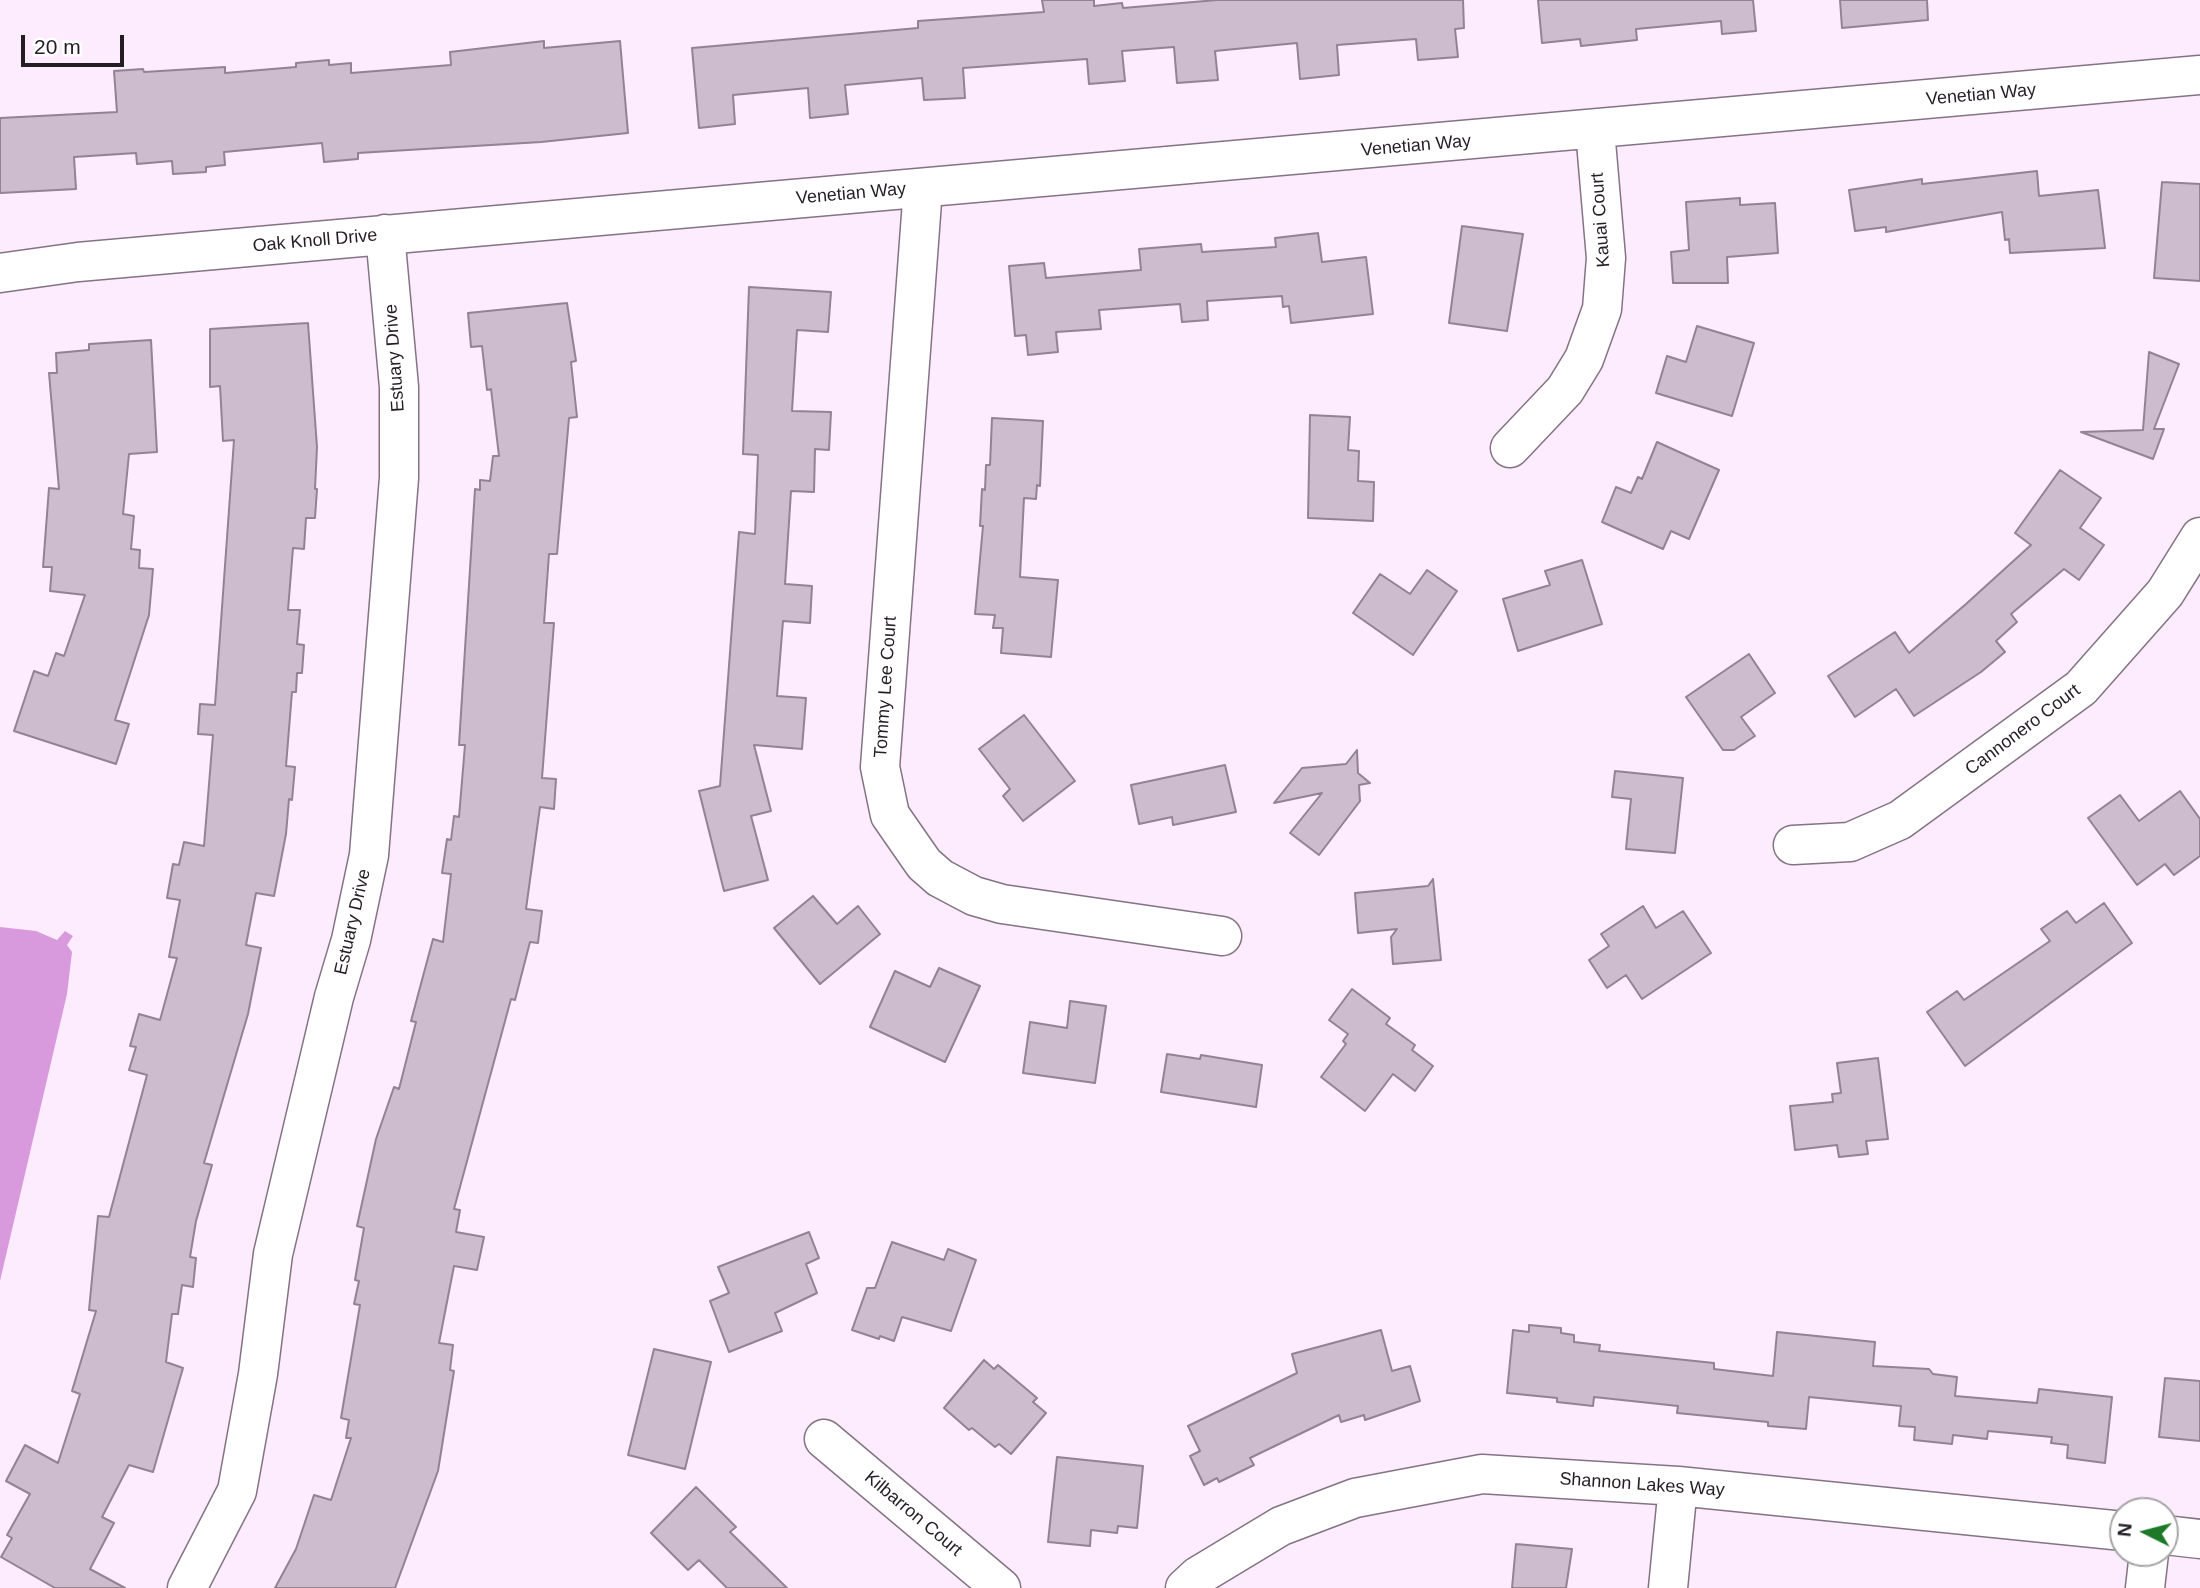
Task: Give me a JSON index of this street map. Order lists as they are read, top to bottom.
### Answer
{
  "streets": {
    "street": [
      "Venetian Way",
      "Kauai Court",
      "Oak Knoll Drive",
      "Estuary Drive",
      "Tommy Lee Court",
      "Cannonero Court",
      "Shannon Lakes Way",
      "Kilbarron Court"
    ]
  },
  "crossings": [
    ["Venetian Way", "Kauai Court"],
    ["Venetian Way", "Oak Knoll Drive"],
    ["Venetian Way", "Tommy Lee Court"],
    ["Oak Knoll Drive", "Estuary Drive"]
  ],
  "scale_bar": "20 m",
  "north": "left"
}
